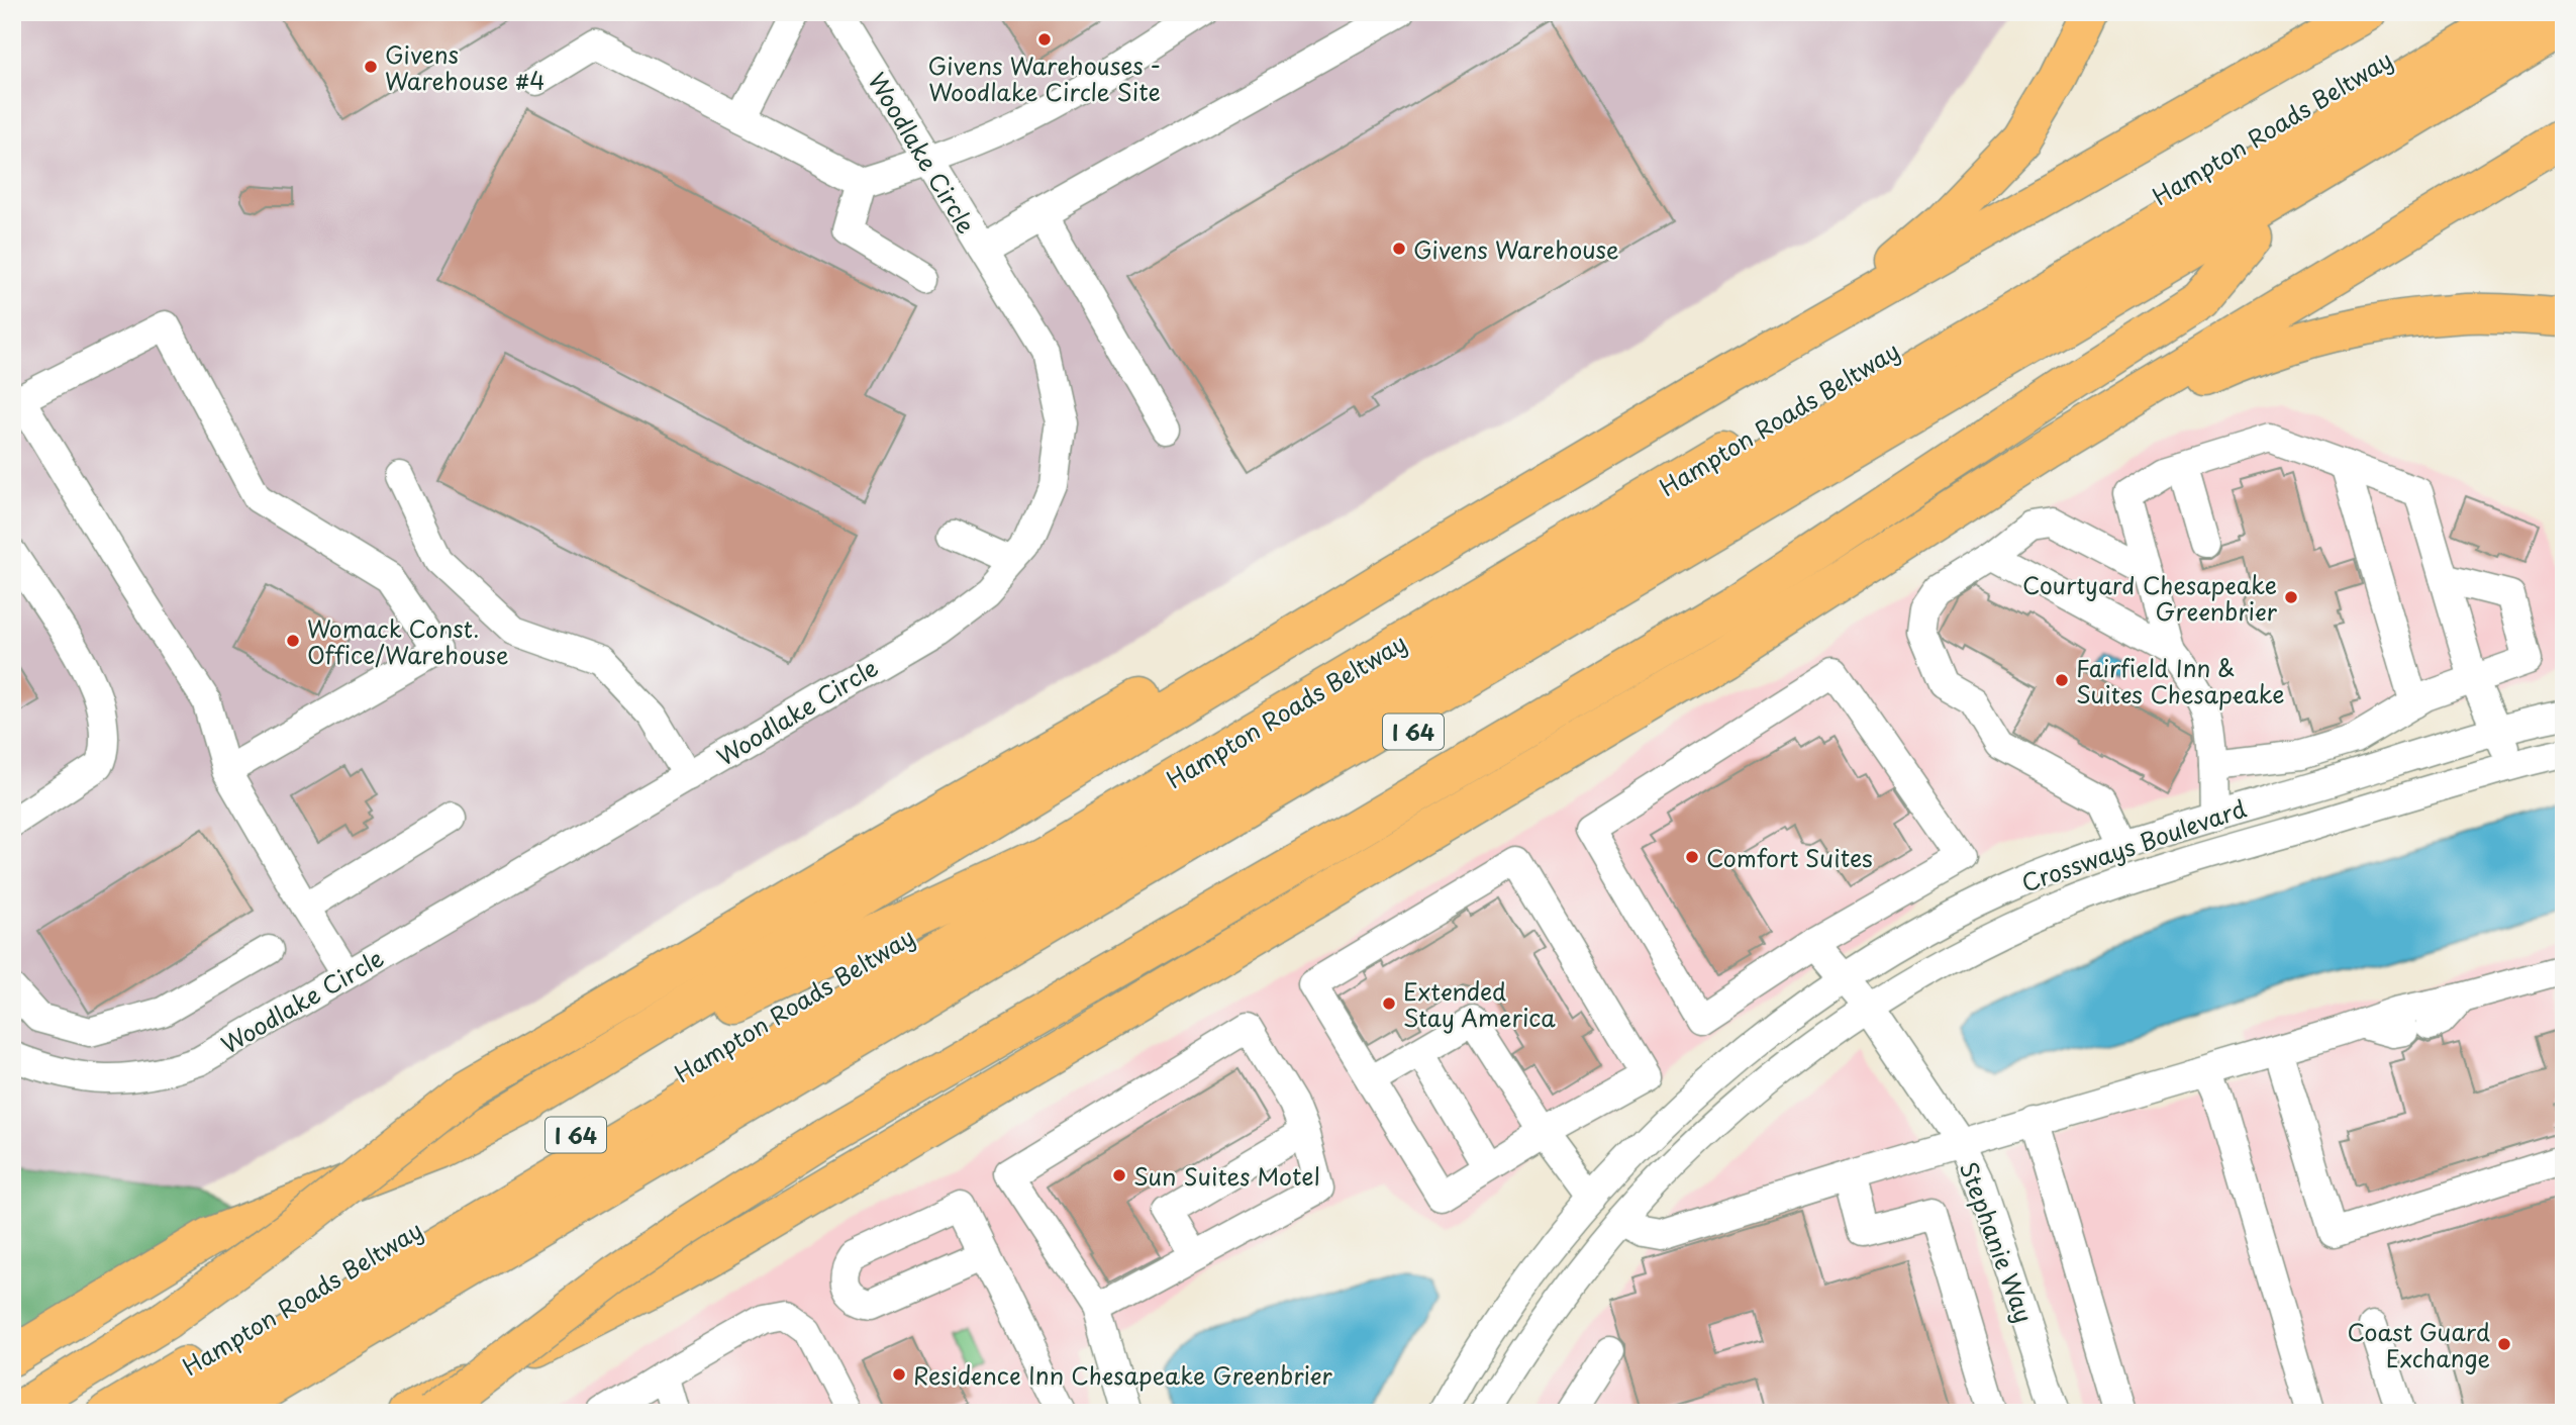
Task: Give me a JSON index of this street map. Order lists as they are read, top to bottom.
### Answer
{
  "streets": {
    "highway": ["Hampton Roads Beltway", "I 64"],
    "street": ["Woodlake Circle", "Crossways Boulevard", "Stephanie Way"]
  },
  "crossings": [
    ["Crossways Boulevard", "Stephanie Way"]
  ],
  "places": [
    "Givens Warehouses - Woodlake Circle Site",
    "Givens Warehouse #4",
    "Givens Warehouse",
    "Courtyard Chesapeake Greenbrier",
    "Womack Const. Office/Warehouse",
    "Fairfield Inn & Suites Chesapeake",
    "Comfort Suites",
    "Extended Stay America",
    "Sun Suites Motel",
    "Coast Guard Exchange",
    "Residence Inn Chesapeake Greenbrier"
  ]
}
